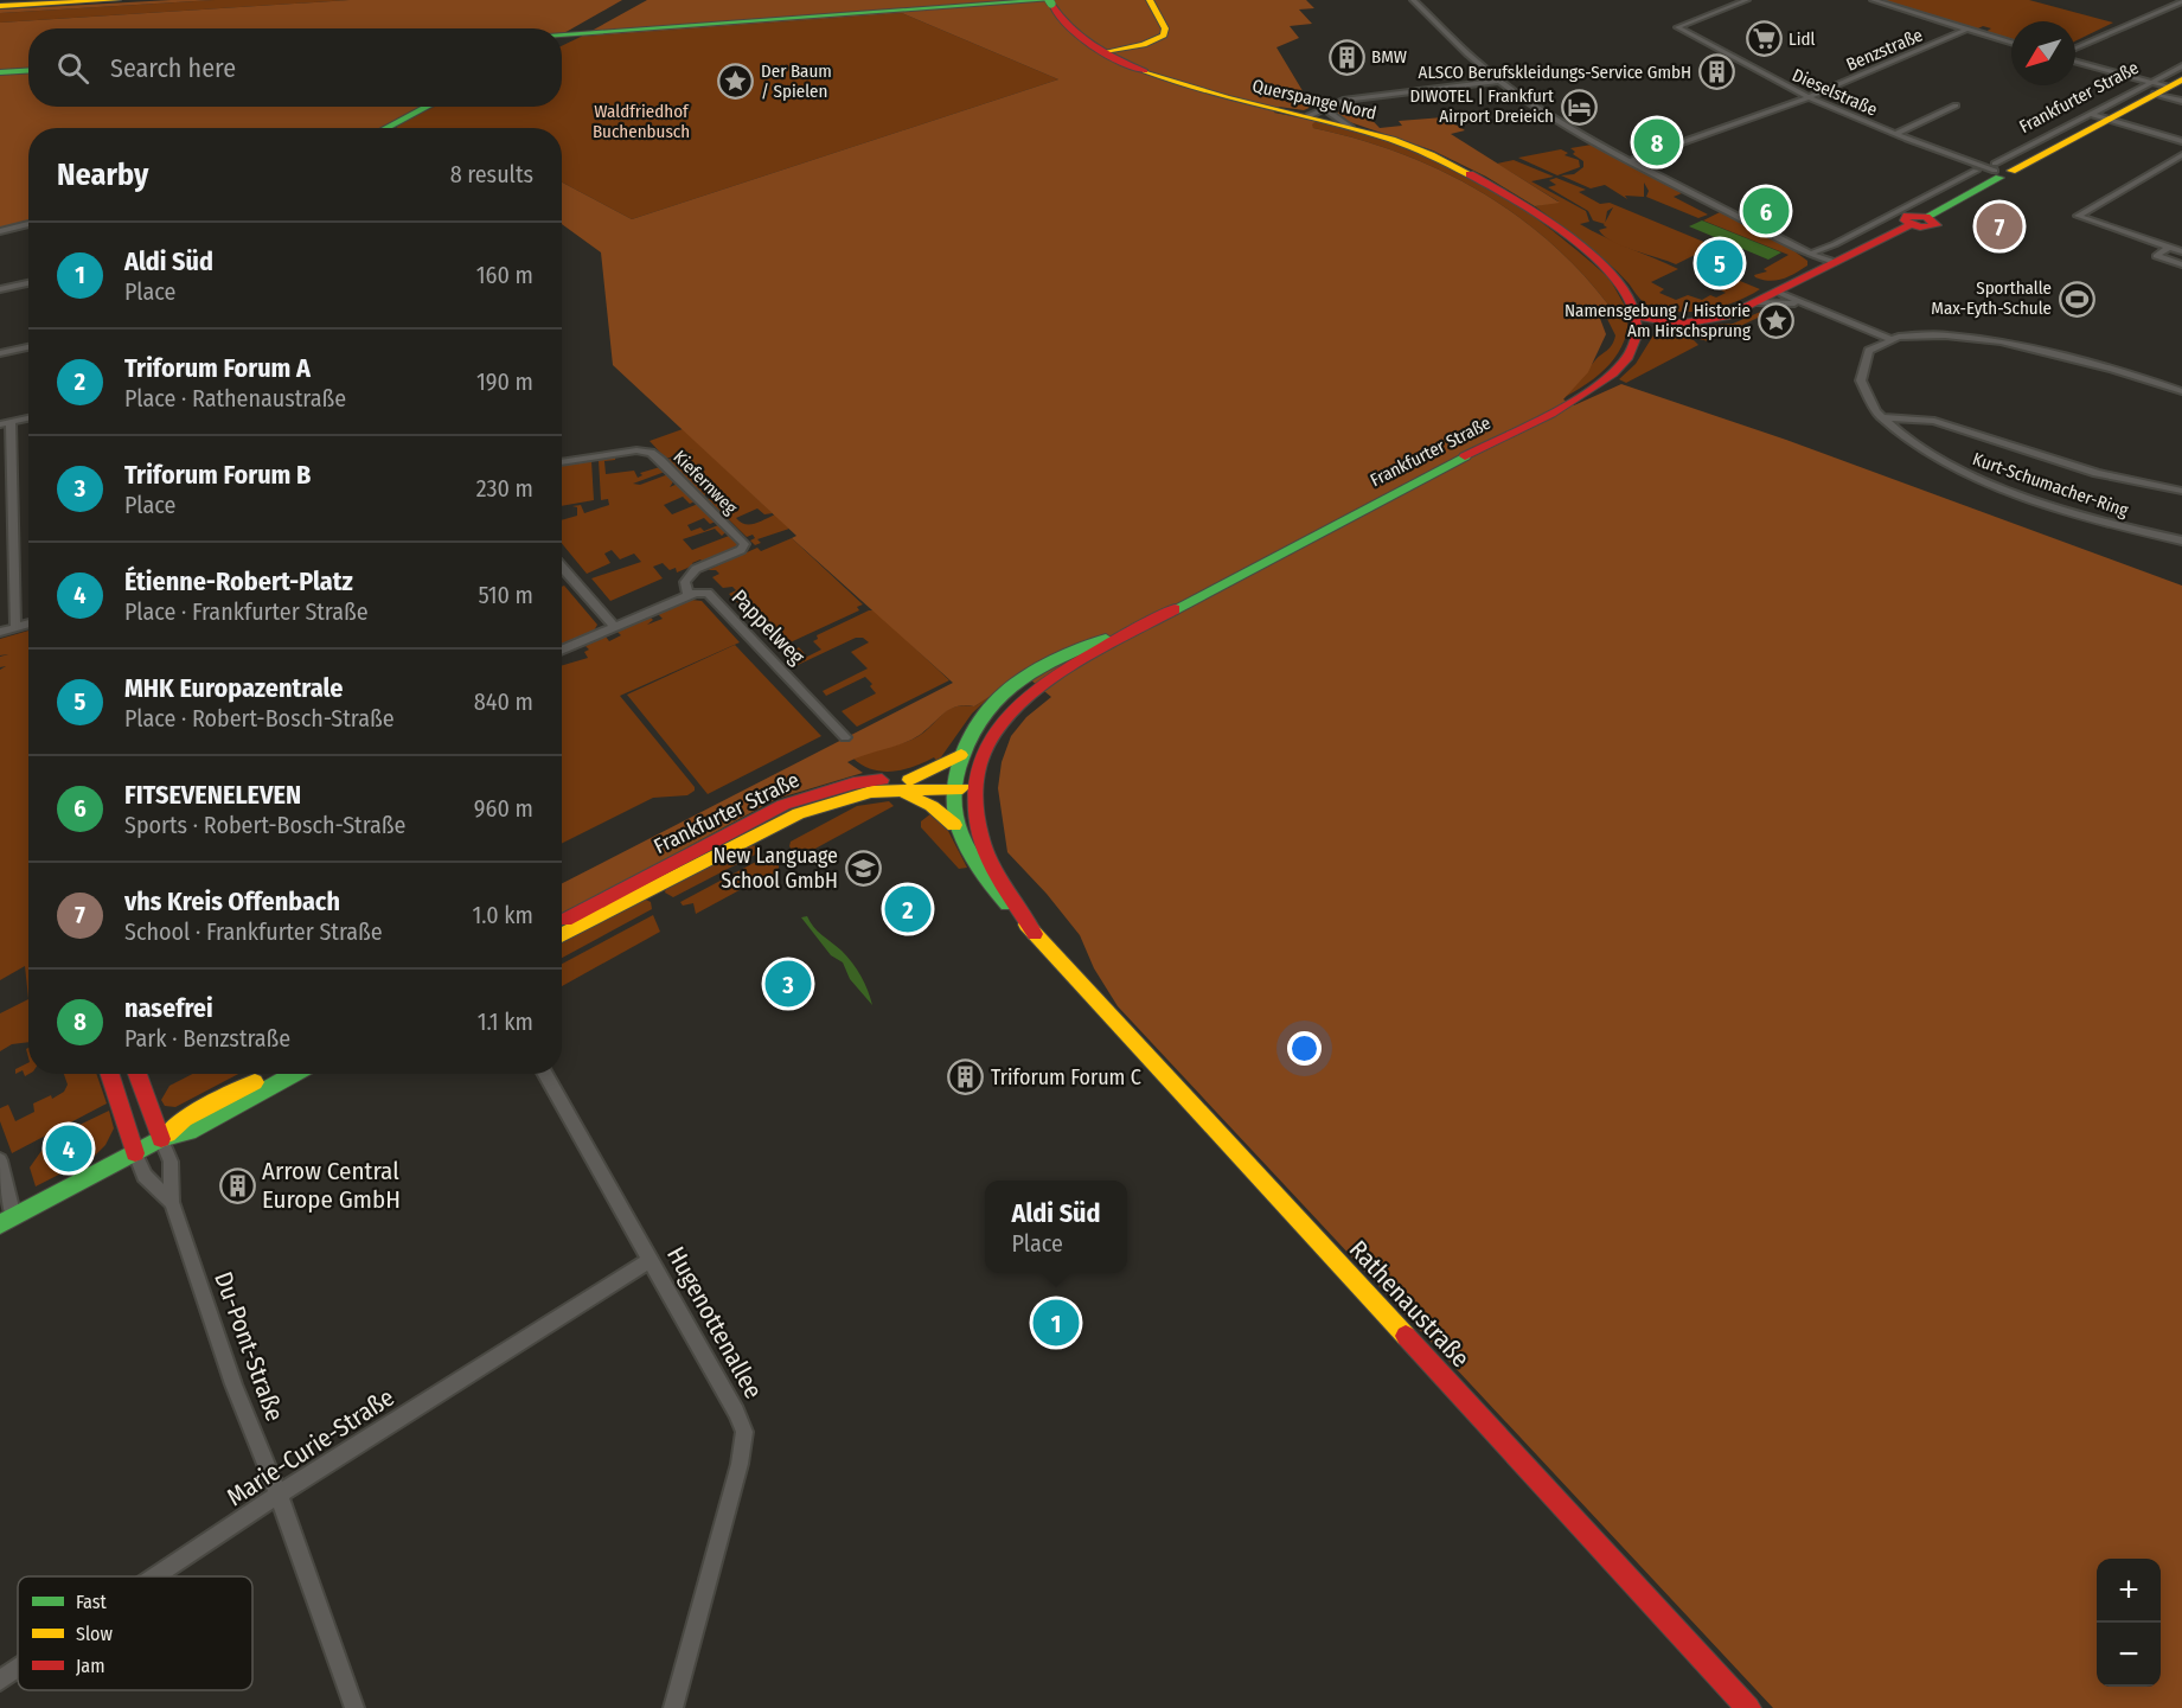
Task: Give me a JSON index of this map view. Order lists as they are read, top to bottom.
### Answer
{
  "streets": {
    "main road": ["Frankfurter Straße", "Querspange Nord", "Rathenaustraße"],
    "street": [
      "Benzstraße",
      "Dieselstraße",
      "Kiefernweg",
      "Kurt-Schumacher-Ring",
      "Pappelweg",
      "Hugenottenallee",
      "Du-Pont-Straße",
      "Marie-Curie-Straße"
    ]
  },
  "crossings": [
    ["Benzstraße", "Dieselstraße"],
    ["Dieselstraße", "Frankfurter Straße"],
    ["Frankfurter Straße", "Rathenaustraße"],
    ["Kiefernweg", "Pappelweg"],
    ["Hugenottenallee", "Marie-Curie-Straße"],
    ["Du-Pont-Straße", "Marie-Curie-Straße"]
  ],
  "parks": ["Waldfriedhof Buchenbusch"],
  "places": {
    "supermarket": ["Lidl"],
    "building": [
      "BMW",
      "ALSCO Berufskleidungs-Service GmbH",
      "Triforum Forum C",
      "Arrow Central Europe GmbH"
    ],
    "place": ["Der Baum / Spielen", "Namensgebung / Historie Am Hirschsprung"],
    "hotel": ["DIWOTEL | Frankfurt Airport Dreieich"],
    "sports": ["Sporthalle Max-Eyth-Schule"],
    "school or university": ["New Language School GmbH"]
  },
  "legend": ["Fast", "Slow", "Jam"],
  "north": "bottom left",
  "page": {
    "search": "Search here",
    "pins": [
      "8",
      "6",
      "7",
      "5",
      "2",
      "3",
      "4",
      "1"
    ],
    "heading": ["Nearby", "8 results"],
    "list": [
      {
        "mark": "1",
        "name": "Aldi Süd",
        "note": "Place",
        "value": "160 m"
      },
      {
        "mark": "2",
        "name": "Triforum Forum A",
        "note": "Place · Rathenaustraße",
        "value": "190 m"
      },
      {
        "mark": "3",
        "name": "Triforum Forum B",
        "note": "Place",
        "value": "230 m"
      },
      {
        "mark": "4",
        "name": "Étienne-Robert-Platz",
        "note": "Place · Frankfurter Straße",
        "value": "510 m"
      },
      {
        "mark": "5",
        "name": "MHK Europazentrale",
        "note": "Place · Robert-Bosch-Straße",
        "value": "840 m"
      },
      {
        "mark": "6",
        "name": "FITSEVENELEVEN",
        "note": "Sports · Robert-Bosch-Straße",
        "value": "960 m"
      },
      {
        "mark": "7",
        "name": "vhs Kreis Offenbach",
        "note": "School · Frankfurter Straße",
        "value": "1.0 km"
      },
      {
        "mark": "8",
        "name": "nasefrei",
        "note": "Park · Benzstraße",
        "value": "1.1 km"
      }
    ],
    "popup": ["Aldi Süd", "Place"],
    "map_buttons": ["+", "−"]
  }
}
